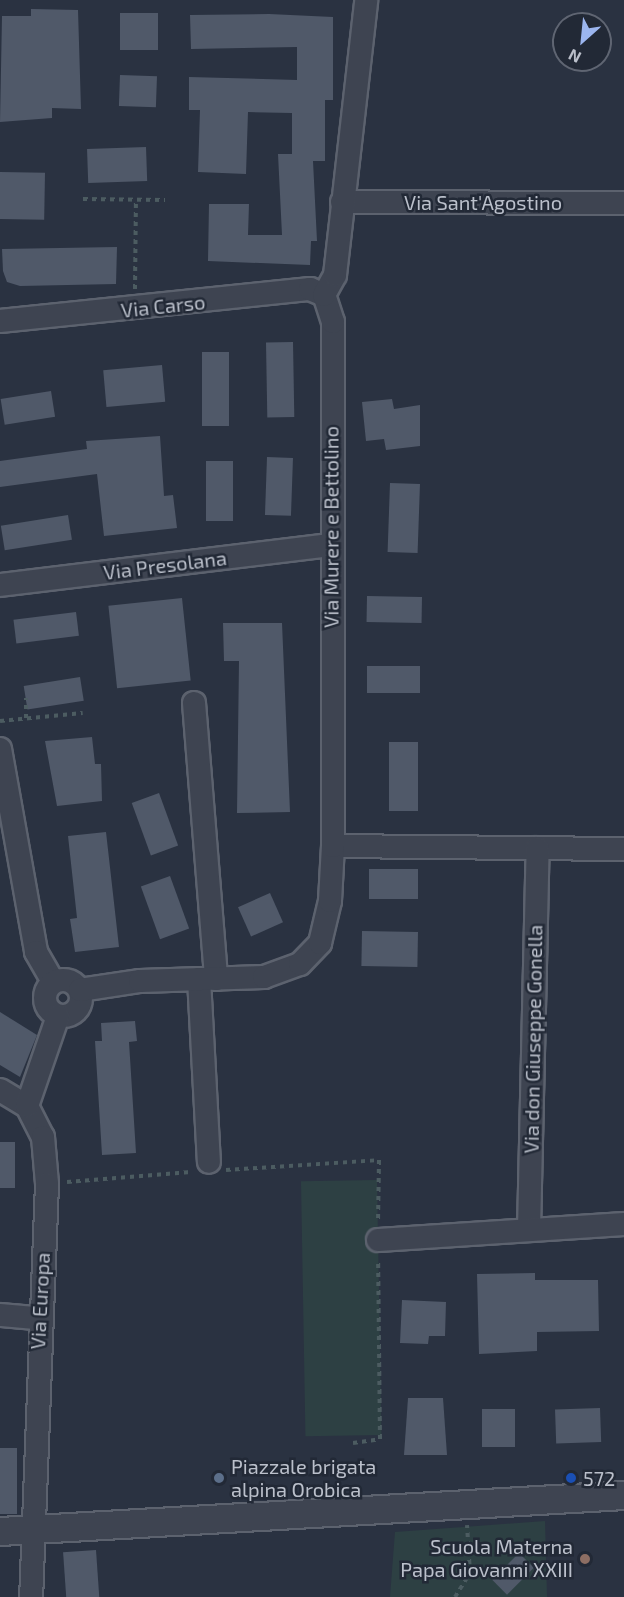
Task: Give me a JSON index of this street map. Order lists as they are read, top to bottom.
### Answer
{
  "streets": {
    "street": [
      "Via Sant'Agostino",
      "Via Carso",
      "Via Murere e Bettolino",
      "Via Presolana",
      "Via don Giuseppe Gonella",
      "Via Europa"
    ]
  },
  "crossings": [
    ["Via Carso", "Via Murere e Bettolino"],
    ["Via Murere e Bettolino", "Via Presolana"]
  ],
  "places": ["Piazzale brigata alpina Orobica", "572", "Scuola Materna Papa Giovanni XXIII"],
  "north": "bottom left"
}
